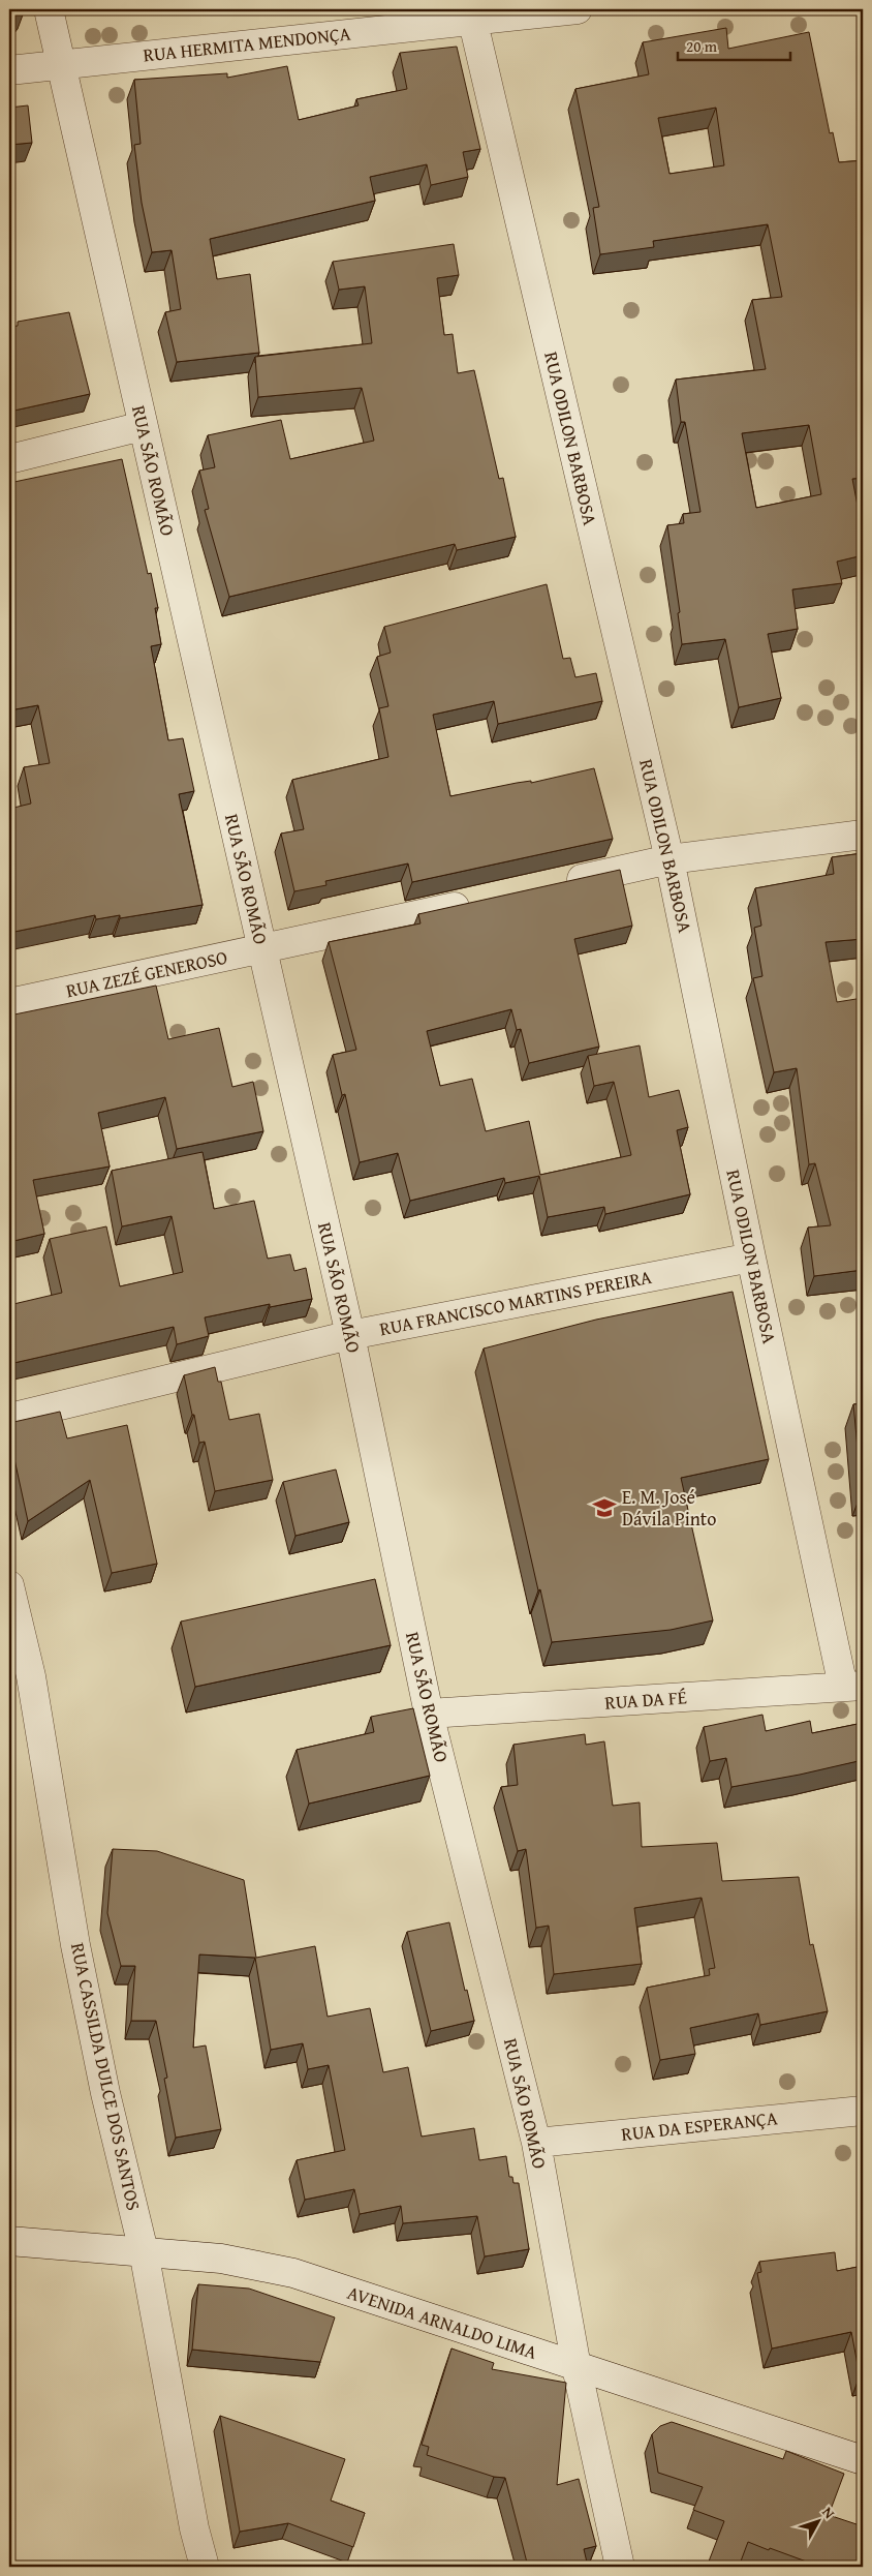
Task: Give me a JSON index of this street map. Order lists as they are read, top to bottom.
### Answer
{
  "streets": {
    "street": [
      "RUA HERMITA MENDONÇA",
      "RUA ODILON BARBOSA",
      "RUA SÃO ROMÃO",
      "RUA ZEZÉ GENEROSO",
      "RUA FRANCISCO MARTINS PEREIRA",
      "RUA DA FÉ",
      "RUA CASSILDA DULCE DOS SANTOS",
      "RUA DA ESPERANÇA",
      "AVENIDA ARNALDO LIMA"
    ]
  },
  "crossings": [
    ["RUA HERMITA MENDONÇA", "RUA ODILON BARBOSA"],
    ["RUA HERMITA MENDONÇA", "RUA SÃO ROMÃO"],
    ["RUA ODILON BARBOSA", "RUA FRANCISCO MARTINS PEREIRA"],
    ["RUA ODILON BARBOSA", "RUA DA FÉ"],
    ["RUA SÃO ROMÃO", "RUA ZEZÉ GENEROSO"],
    ["RUA SÃO ROMÃO", "RUA FRANCISCO MARTINS PEREIRA"],
    ["RUA SÃO ROMÃO", "RUA DA FÉ"],
    ["RUA SÃO ROMÃO", "RUA DA ESPERANÇA"],
    ["RUA SÃO ROMÃO", "AVENIDA ARNALDO LIMA"],
    ["RUA CASSILDA DULCE DOS SANTOS", "AVENIDA ARNALDO LIMA"]
  ],
  "places": {
    "school or university": ["E. M. José Dávila Pinto"]
  },
  "scale_bar": "20 m",
  "north": "top right"
}
